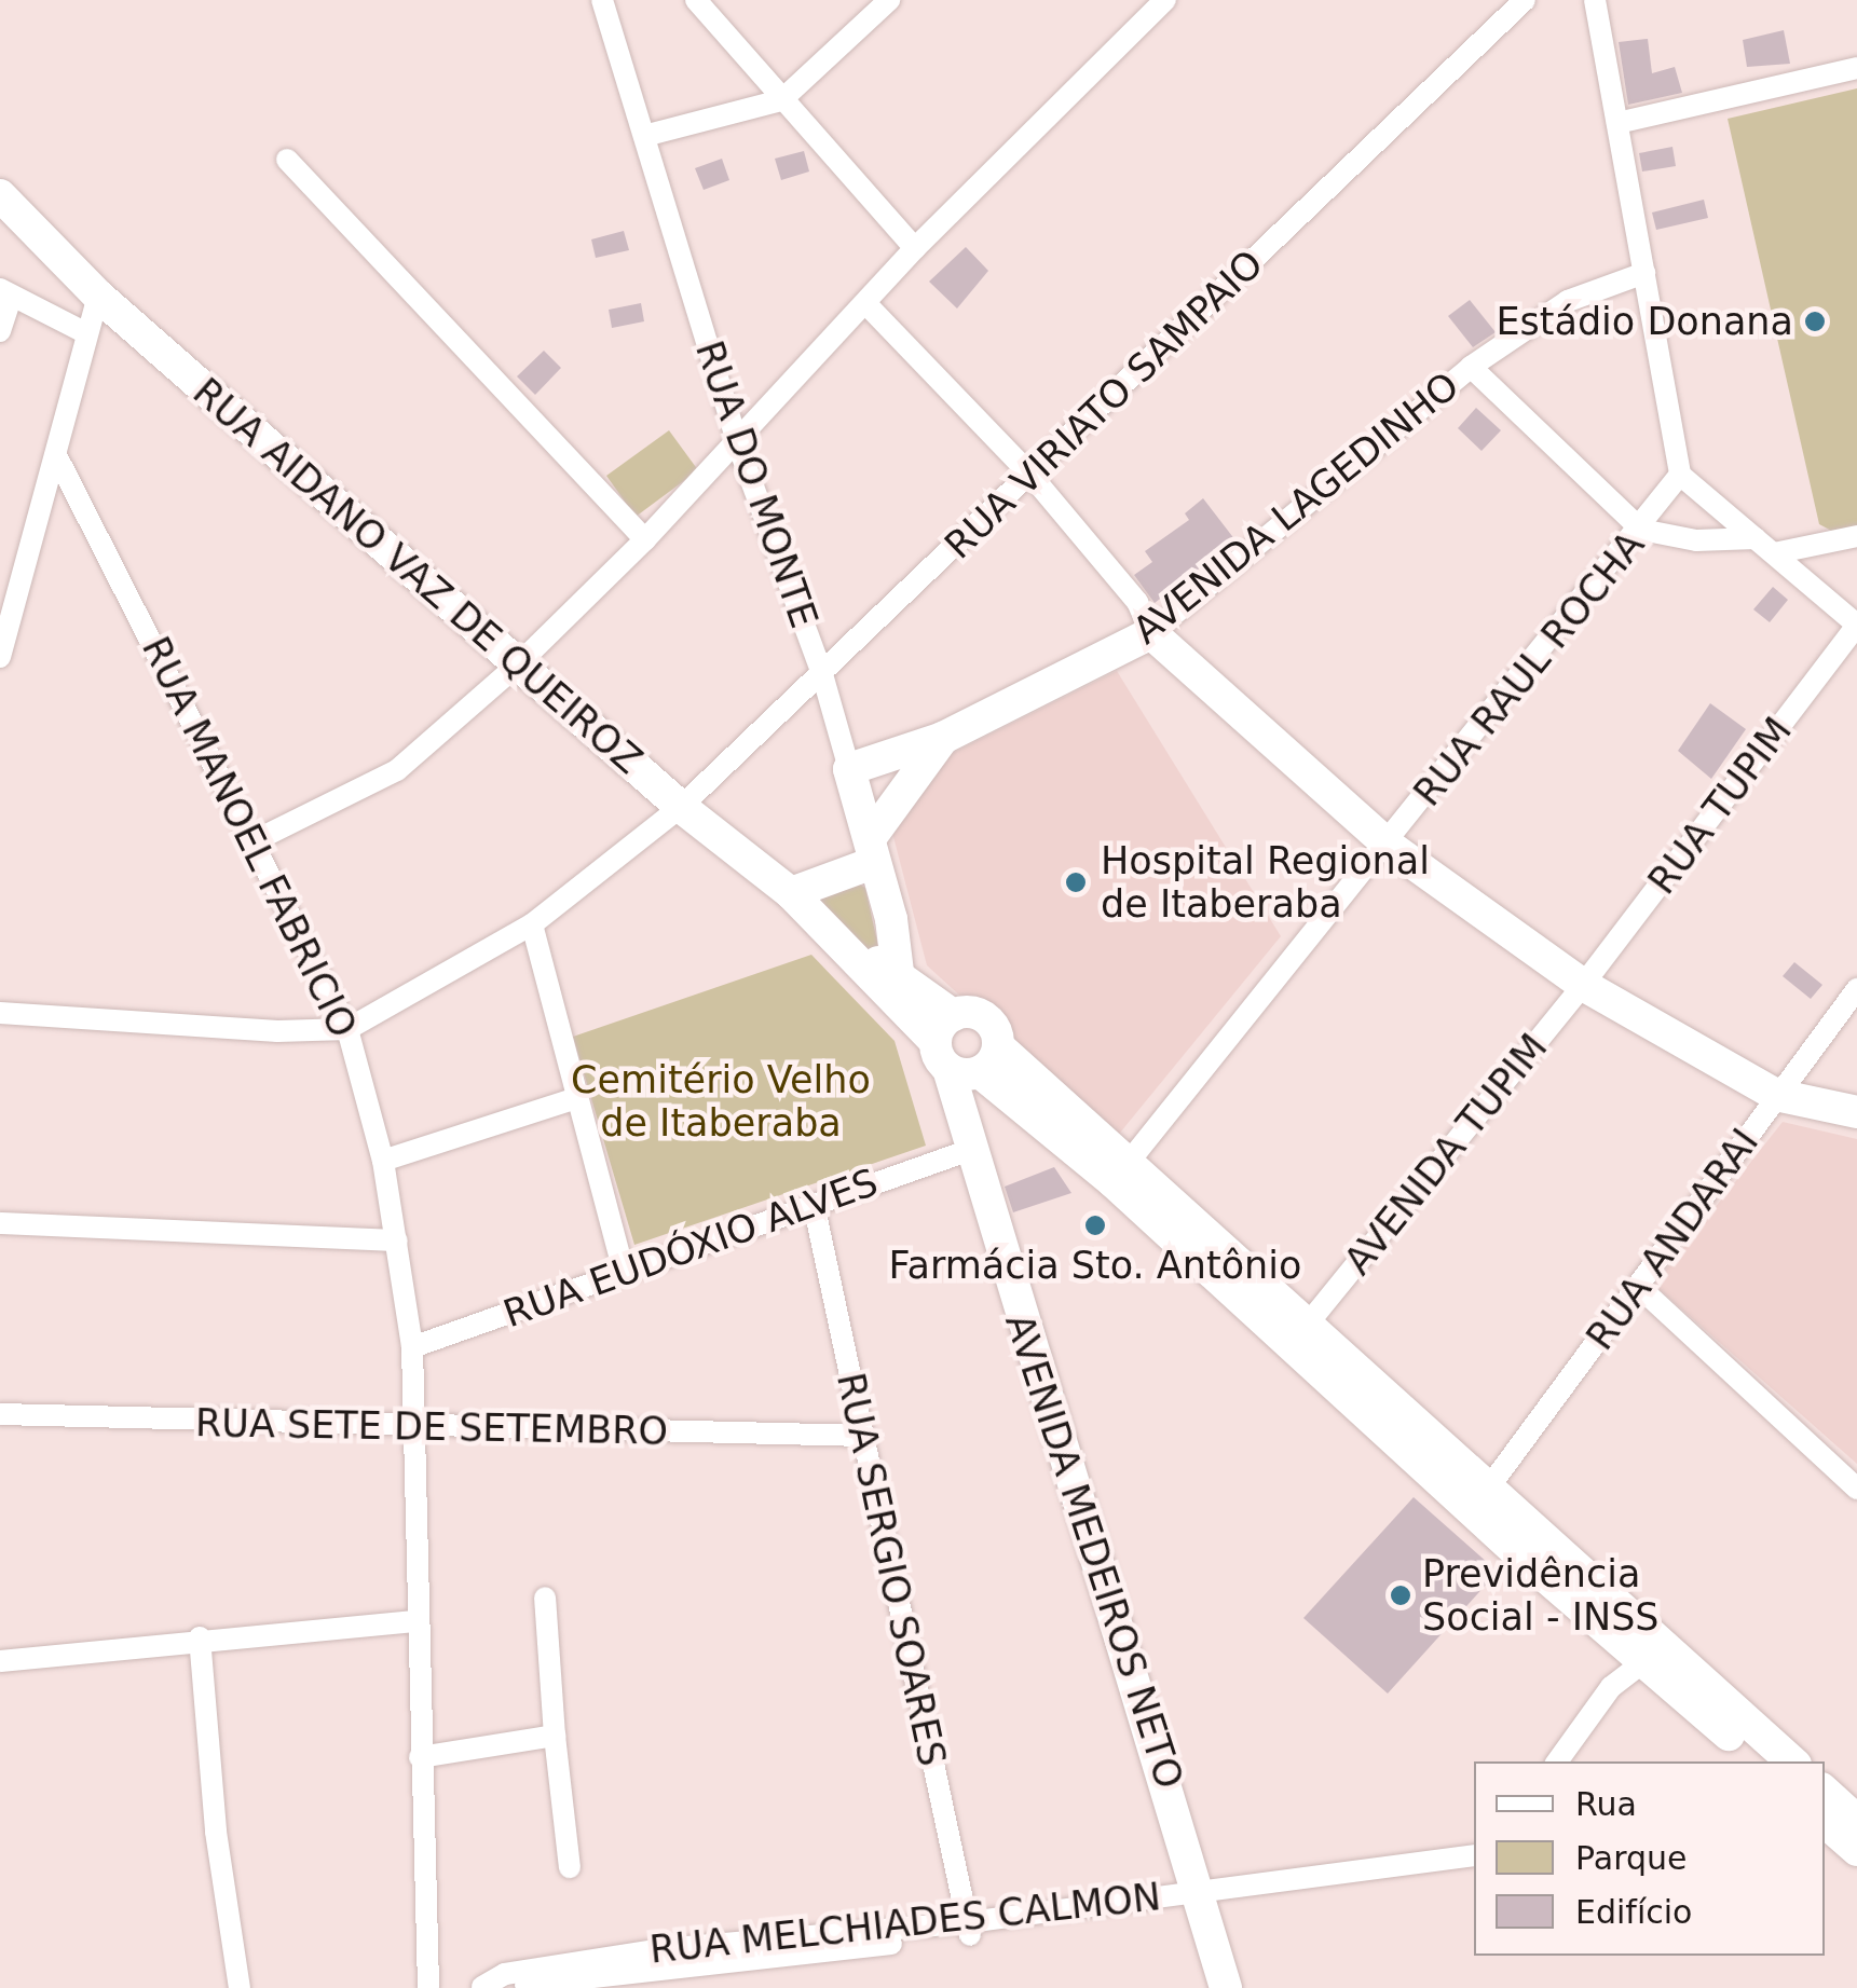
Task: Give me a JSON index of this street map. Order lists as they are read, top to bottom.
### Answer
{
  "streets": {
    "street": [
      "RUA VIRIATO SAMPAIO",
      "RUA DO MONTE",
      "AVENIDA LAGEDINHO",
      "RUA AIDANO VAZ DE QUEIROZ",
      "RUA RAUL ROCHA",
      "RUA TUPIM",
      "RUA MANOEL FABRICIO",
      "AVENIDA TUPIM",
      "RUA ANDARAI",
      "RUA EUDÓXIO ALVES",
      "RUA SETE DE SETEMBRO",
      "AVENIDA MEDEIROS NETO",
      "RUA SERGIO SOARES",
      "RUA MELCHIADES CALMON"
    ]
  },
  "crossings": [
    ["RUA VIRIATO SAMPAIO", "RUA DO MONTE"],
    ["RUA VIRIATO SAMPAIO", "RUA AIDANO VAZ DE QUEIROZ"],
    ["RUA VIRIATO SAMPAIO", "RUA MANOEL FABRICIO"],
    ["RUA DO MONTE", "AVENIDA LAGEDINHO"],
    ["RUA DO MONTE", "RUA AIDANO VAZ DE QUEIROZ"],
    ["RUA AIDANO VAZ DE QUEIROZ", "AVENIDA MEDEIROS NETO"],
    ["RUA TUPIM", "AVENIDA TUPIM"],
    ["RUA MANOEL FABRICIO", "RUA EUDÓXIO ALVES"],
    ["RUA MANOEL FABRICIO", "RUA SETE DE SETEMBRO"],
    ["RUA EUDÓXIO ALVES", "AVENIDA MEDEIROS NETO"],
    ["RUA EUDÓXIO ALVES", "RUA SERGIO SOARES"],
    ["RUA SETE DE SETEMBRO", "RUA SERGIO SOARES"],
    ["AVENIDA MEDEIROS NETO", "RUA MELCHIADES CALMON"],
    ["RUA SERGIO SOARES", "RUA MELCHIADES CALMON"]
  ],
  "parks": ["Cemitério Velho de Itaberaba"],
  "places": [
    "Estádio Donana",
    "Hospital Regional de Itaberaba",
    "Farmácia Sto. Antônio",
    "Previdência Social - INSS"
  ],
  "legend": ["Rua", "Parque", "Edifício"]
}
